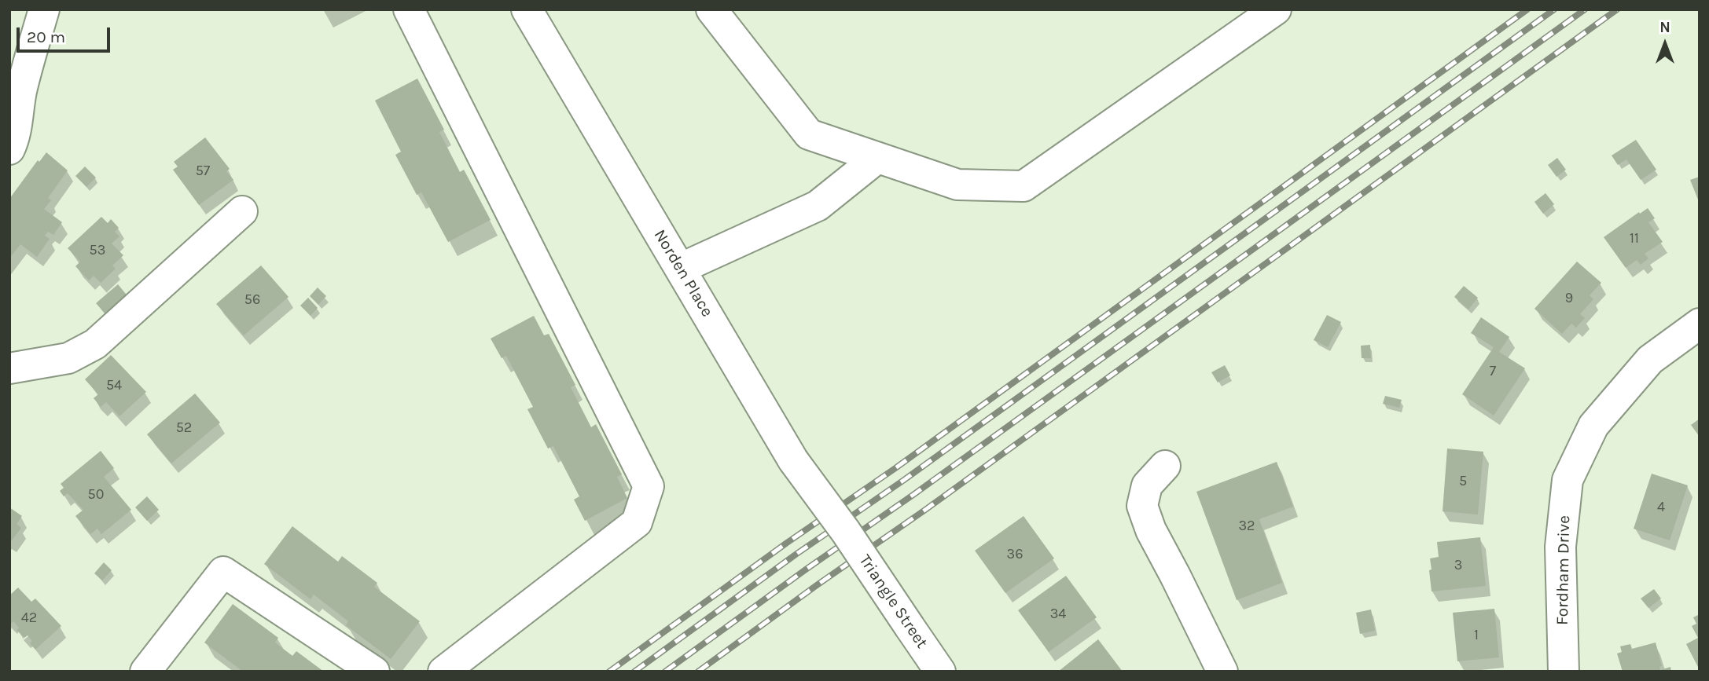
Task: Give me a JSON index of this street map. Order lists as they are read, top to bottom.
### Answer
{
  "streets": {
    "street": ["Norden Place", "Fordham Drive", "Triangle Street"]
  },
  "crossings": [
    ["Norden Place", "Triangle Street"]
  ],
  "house_numbers": [
    "57",
    "11",
    "53",
    "9",
    "56",
    "7",
    "54",
    "52",
    "5",
    "50",
    "4",
    "32",
    "36",
    "3",
    "34",
    "42",
    "1"
  ],
  "scale_bar": "20 m",
  "north": "top"
}
